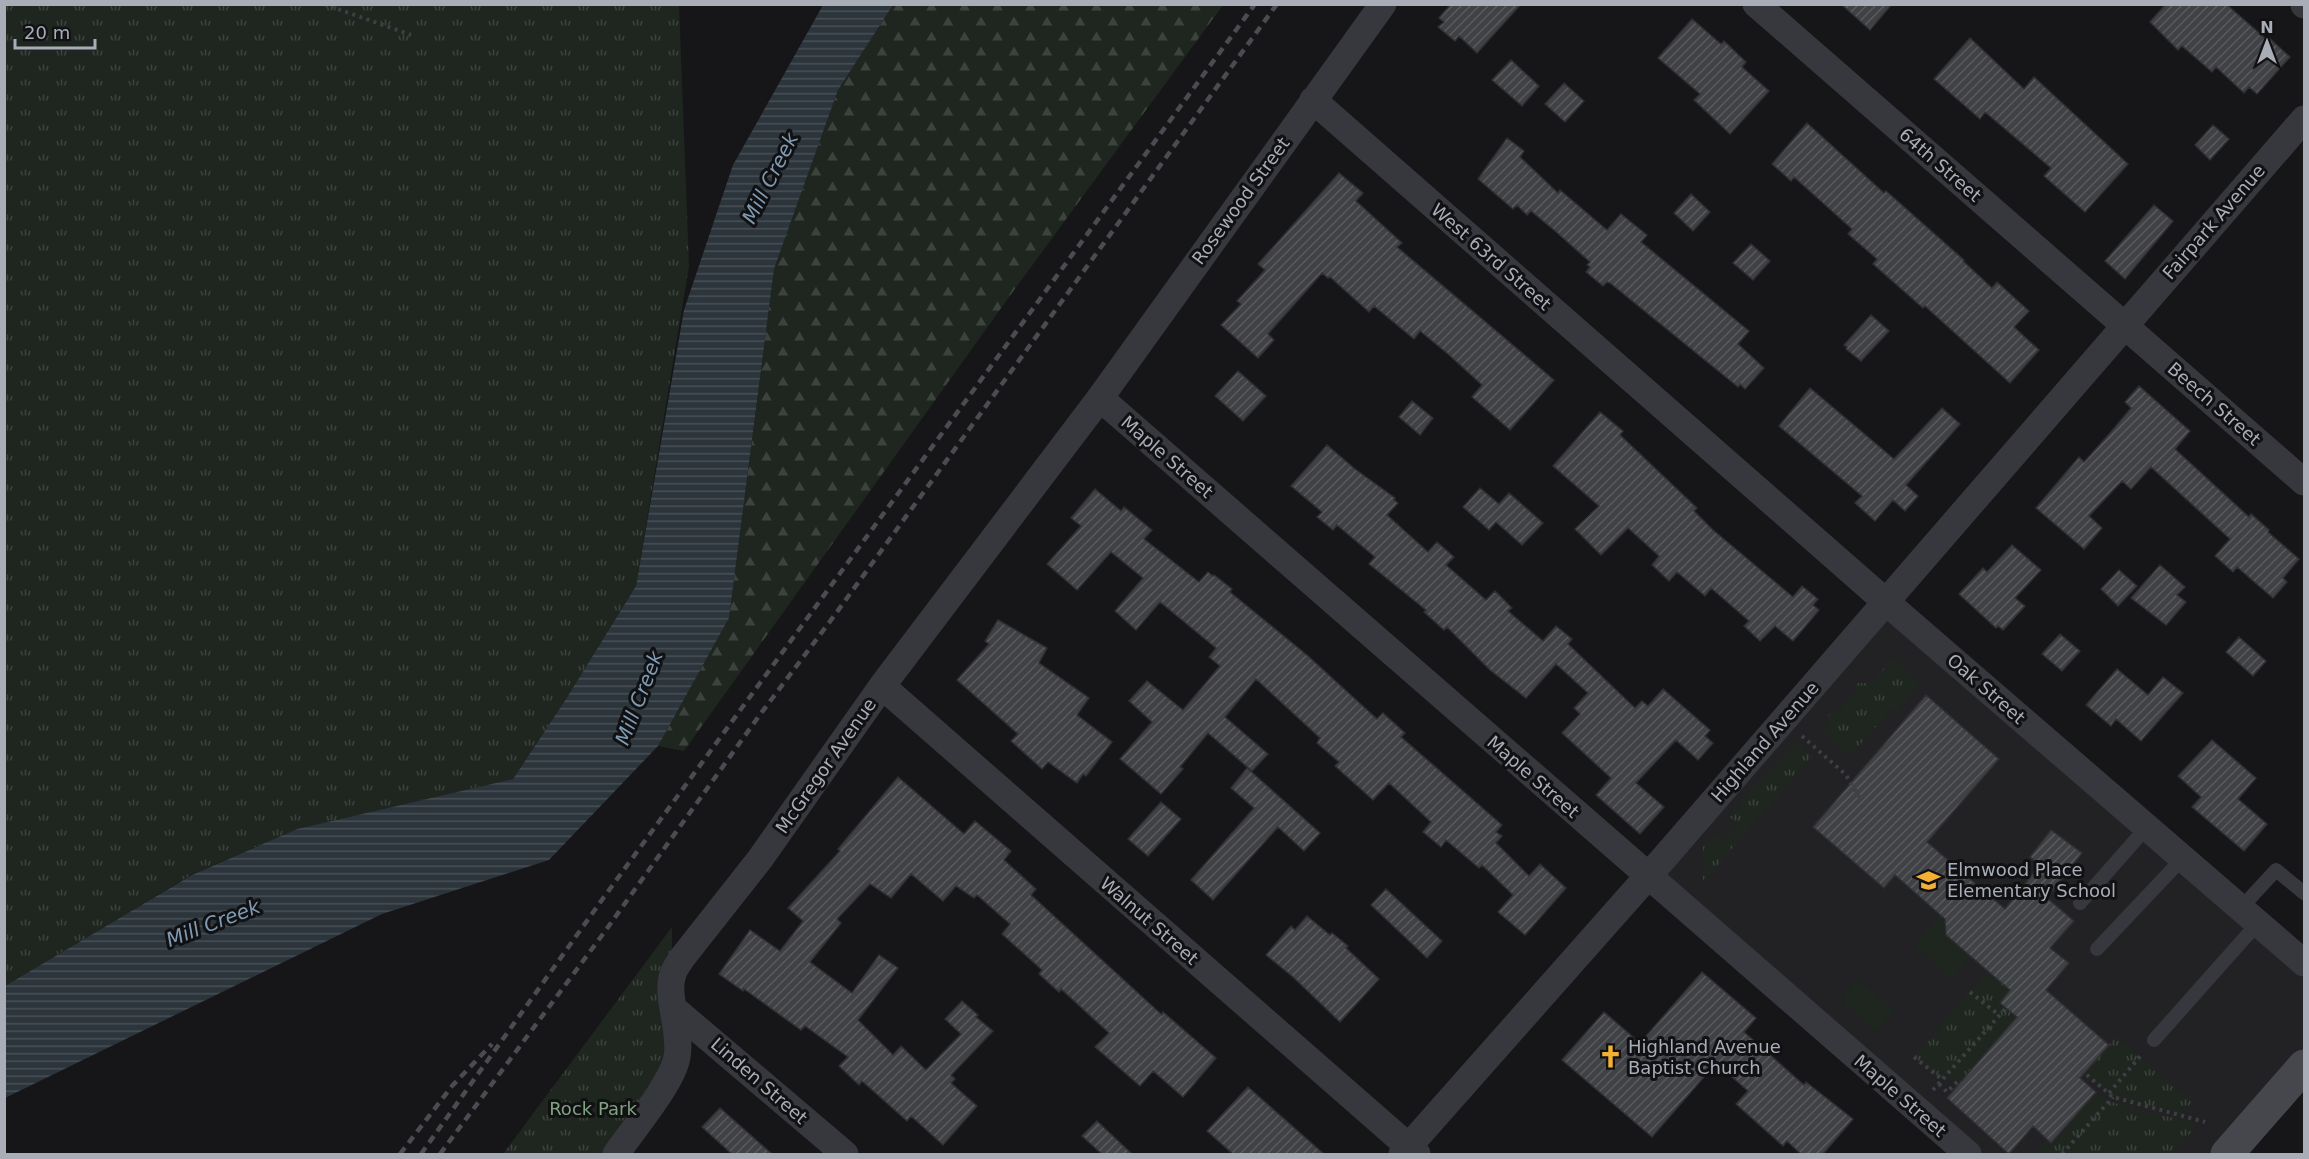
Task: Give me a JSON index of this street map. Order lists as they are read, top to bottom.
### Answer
{
  "streets": {
    "street": [
      "64th Street",
      "Rosewood Street",
      "Fairpark Avenue",
      "West 63rd Street",
      "Beech Street",
      "Maple Street",
      "Oak Street",
      "Highland Avenue",
      "McGregor Avenue",
      "Walnut Street",
      "Linden Street"
    ]
  },
  "crossings": [
    ["64th Street", "Fairpark Avenue"],
    ["64th Street", "Beech Street"],
    ["64th Street", "Highland Avenue"],
    ["Rosewood Street", "West 63rd Street"],
    ["Rosewood Street", "Maple Street"],
    ["Rosewood Street", "McGregor Avenue"],
    ["Fairpark Avenue", "Beech Street"],
    ["Fairpark Avenue", "Highland Avenue"],
    ["West 63rd Street", "Oak Street"],
    ["Beech Street", "Highland Avenue"],
    ["Maple Street", "Highland Avenue"],
    ["Maple Street", "McGregor Avenue"],
    ["Oak Street", "Highland Avenue"],
    ["Highland Avenue", "Walnut Street"],
    ["McGregor Avenue", "Walnut Street"],
    ["McGregor Avenue", "Linden Street"]
  ],
  "water": ["Mill Creek"],
  "parks": ["Rock Park"],
  "places": {
    "school or university": ["Elmwood Place Elementary School"],
    "church": ["Highland Avenue Baptist Church"]
  },
  "scale_bar": "20 m",
  "north": "top"
}
